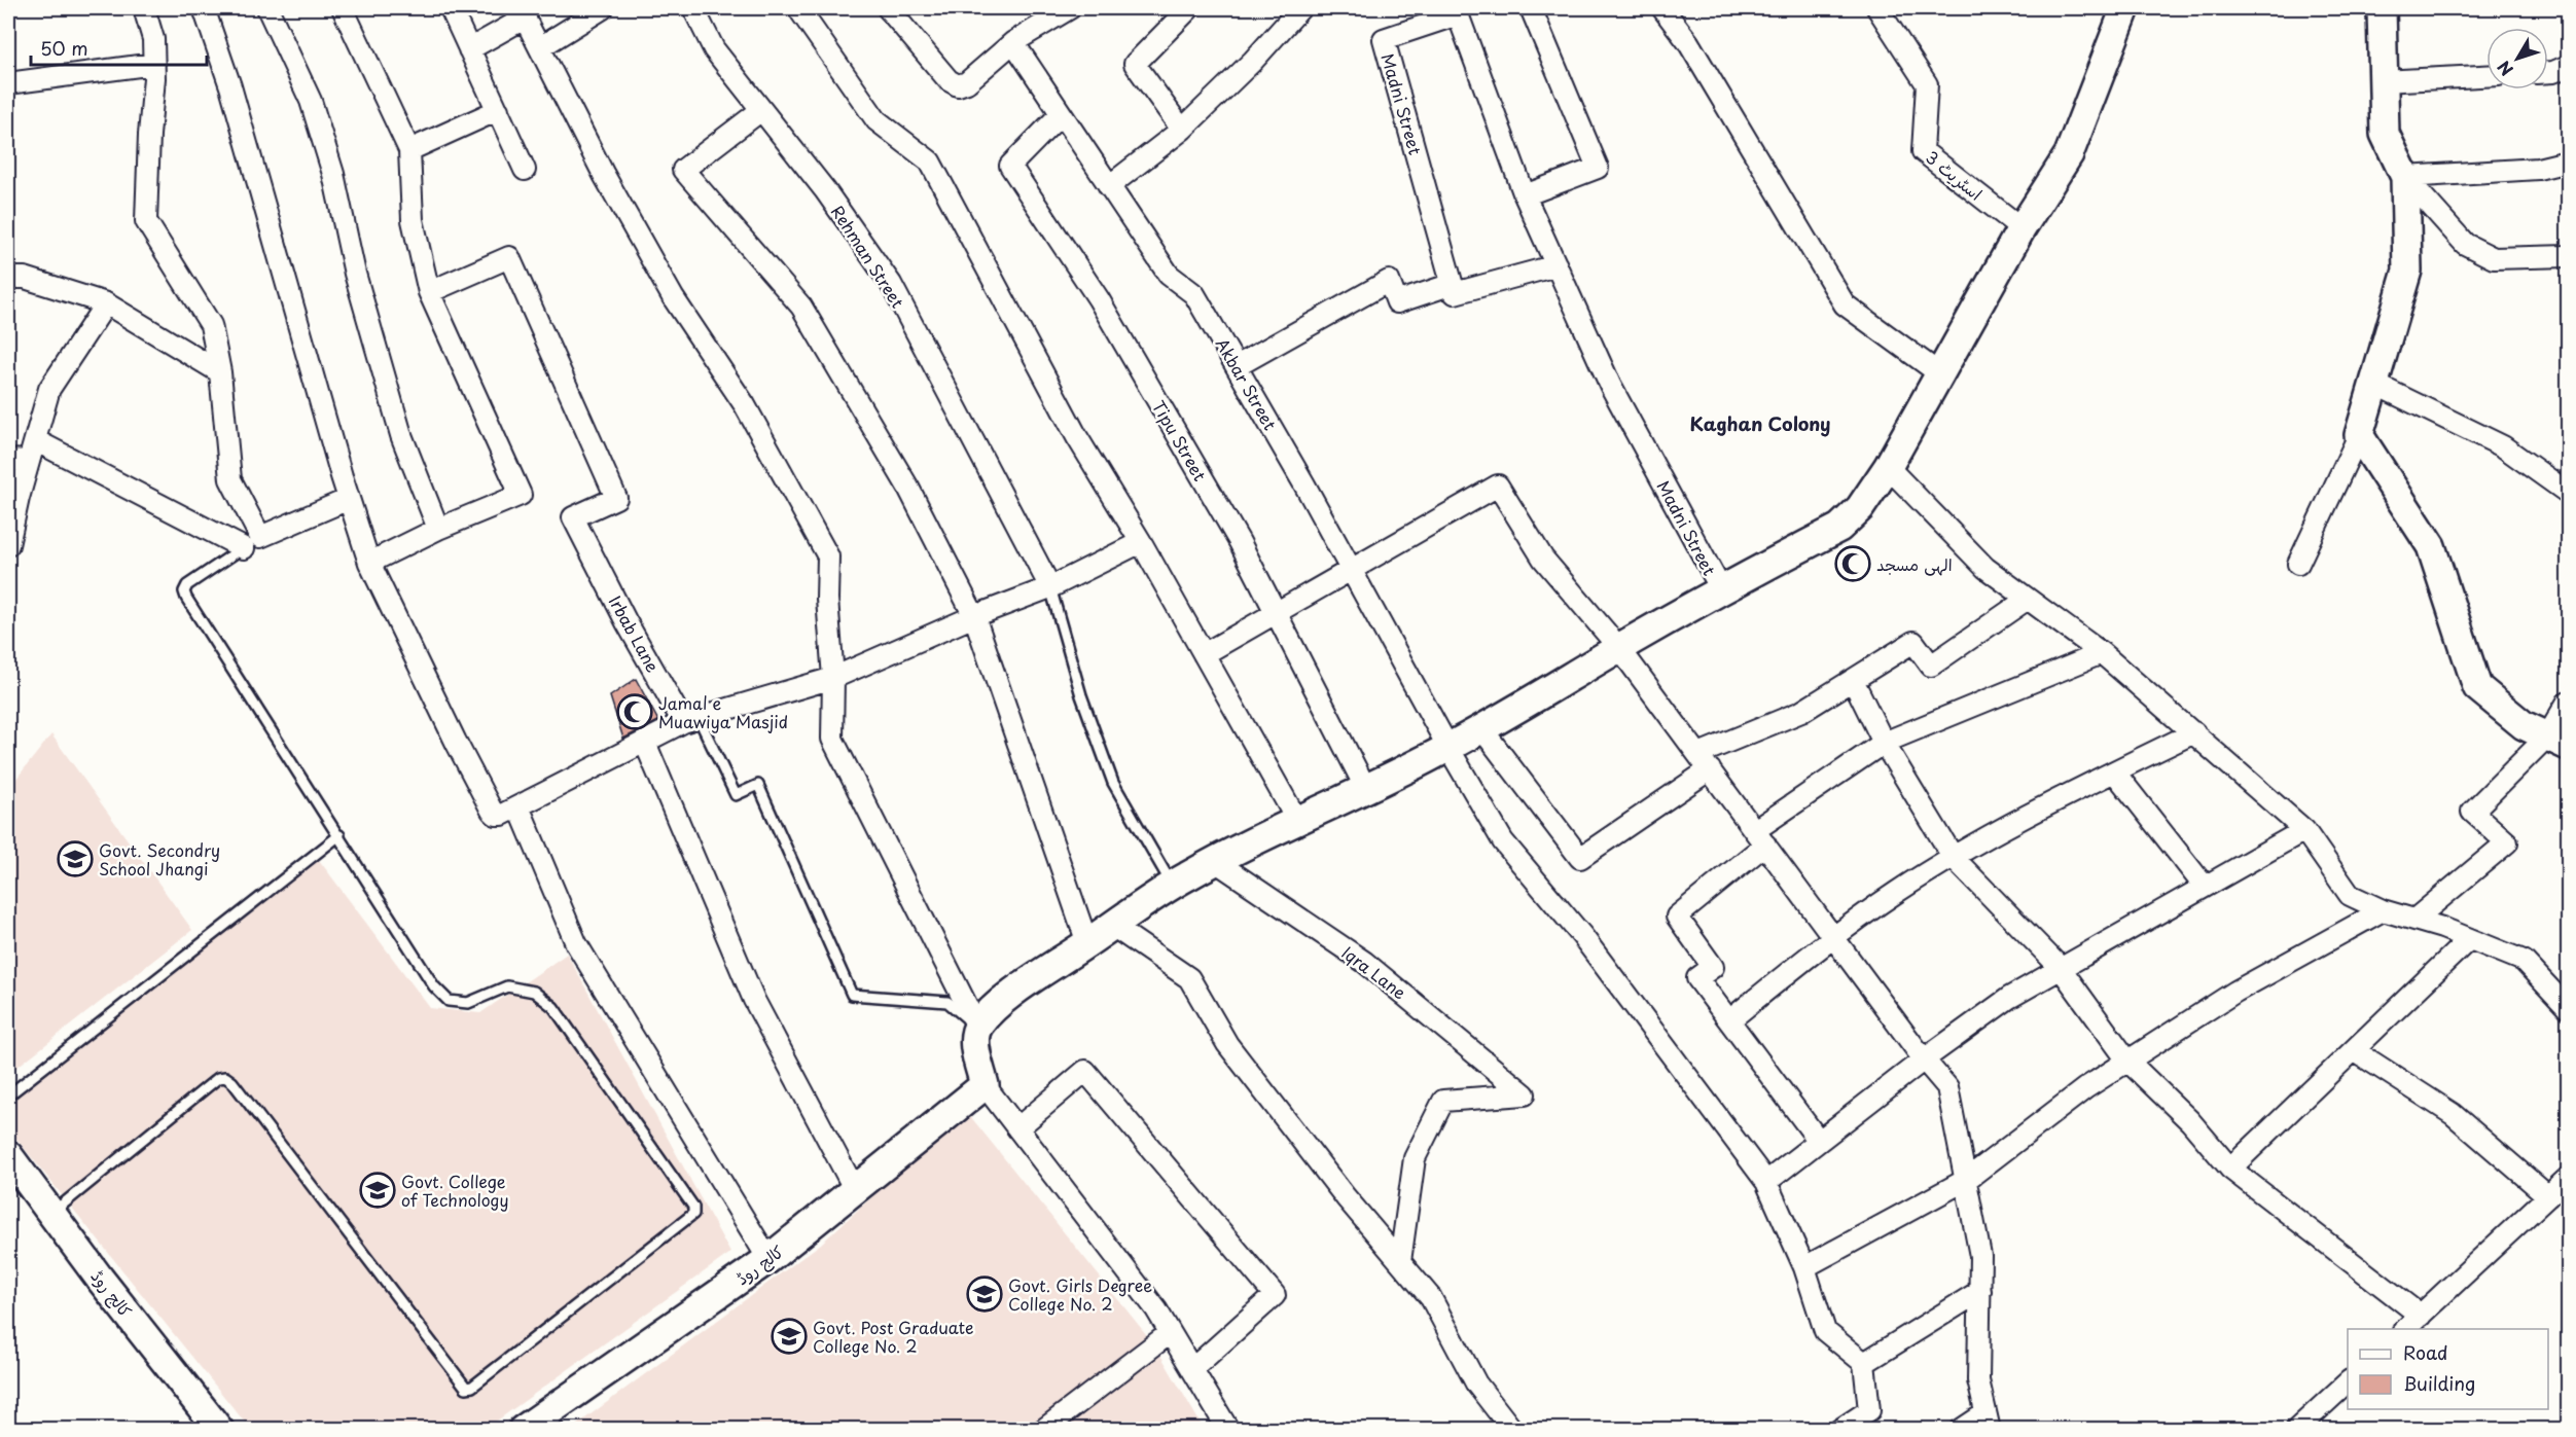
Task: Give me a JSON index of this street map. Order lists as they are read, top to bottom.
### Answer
{
  "streets": {
    "street": [
      "Madni Street",
      "اسٹریٹ 3",
      "Rehman Street",
      "Akbar Street",
      "Tipu Street",
      "Irbab Lane",
      "Iqra Lane",
      "کالج روڈ"
    ]
  },
  "crossings": [
    ["Akbar Street", "Tipu Street"]
  ],
  "districts": ["Kaghan Colony"],
  "places": {
    "mosque": ["الہی مسجد", "Jamal e Muawiya Masjid"],
    "school or university": [
      "Govt. Secondry School Jhangi",
      "Govt. College of Technology",
      "Govt. Girls Degree College No. 2",
      "Govt. Post Graduate College No. 2"
    ]
  },
  "legend": ["Road", "Building"],
  "scale_bar": "50 m",
  "north": "bottom left"
}
